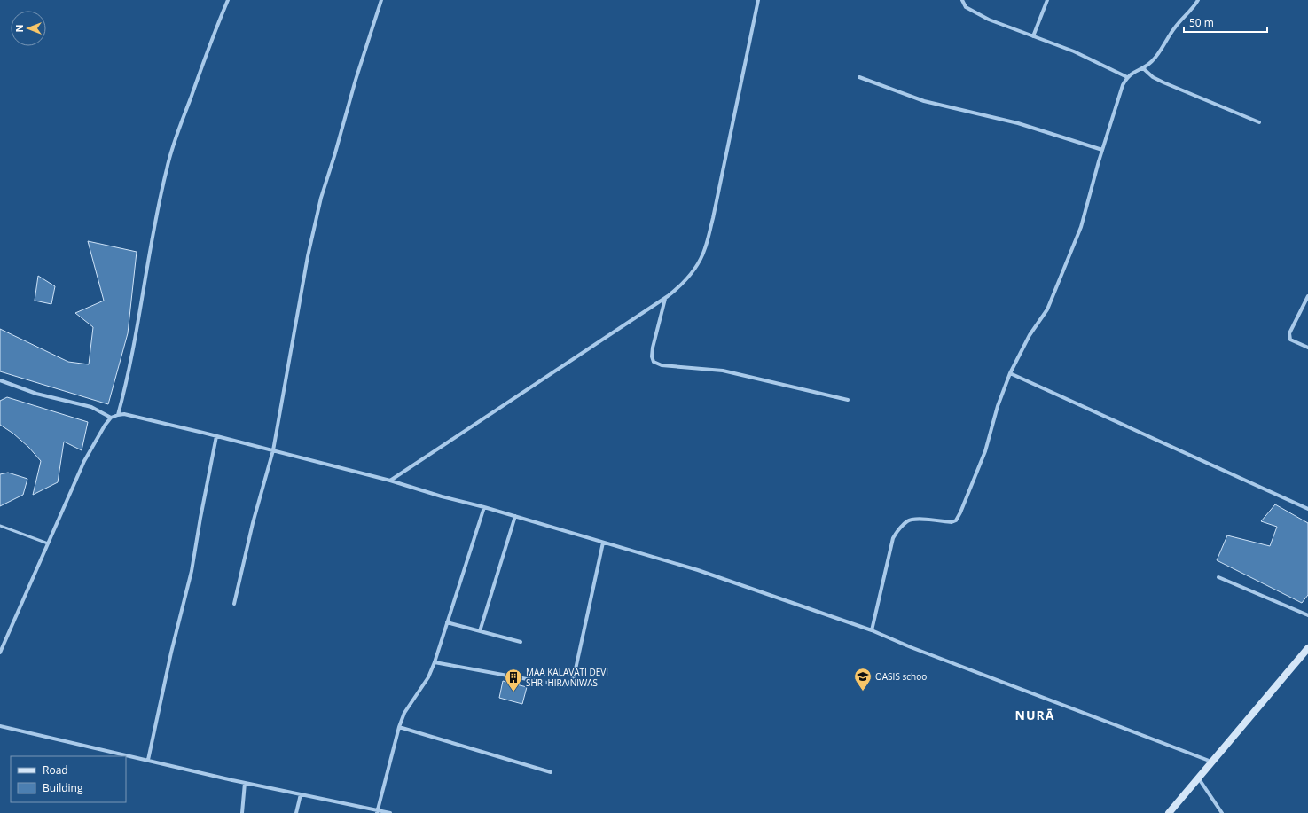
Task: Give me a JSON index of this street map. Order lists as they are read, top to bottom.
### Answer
{
  "districts": ["NURĀ"],
  "places": {
    "school or university": ["OASIS school"],
    "building": ["MAA KALAVATI DEVI SHRI HIRA NIWAS"]
  },
  "legend": ["Road", "Building"],
  "scale_bar": "50 m",
  "north": "left"
}
